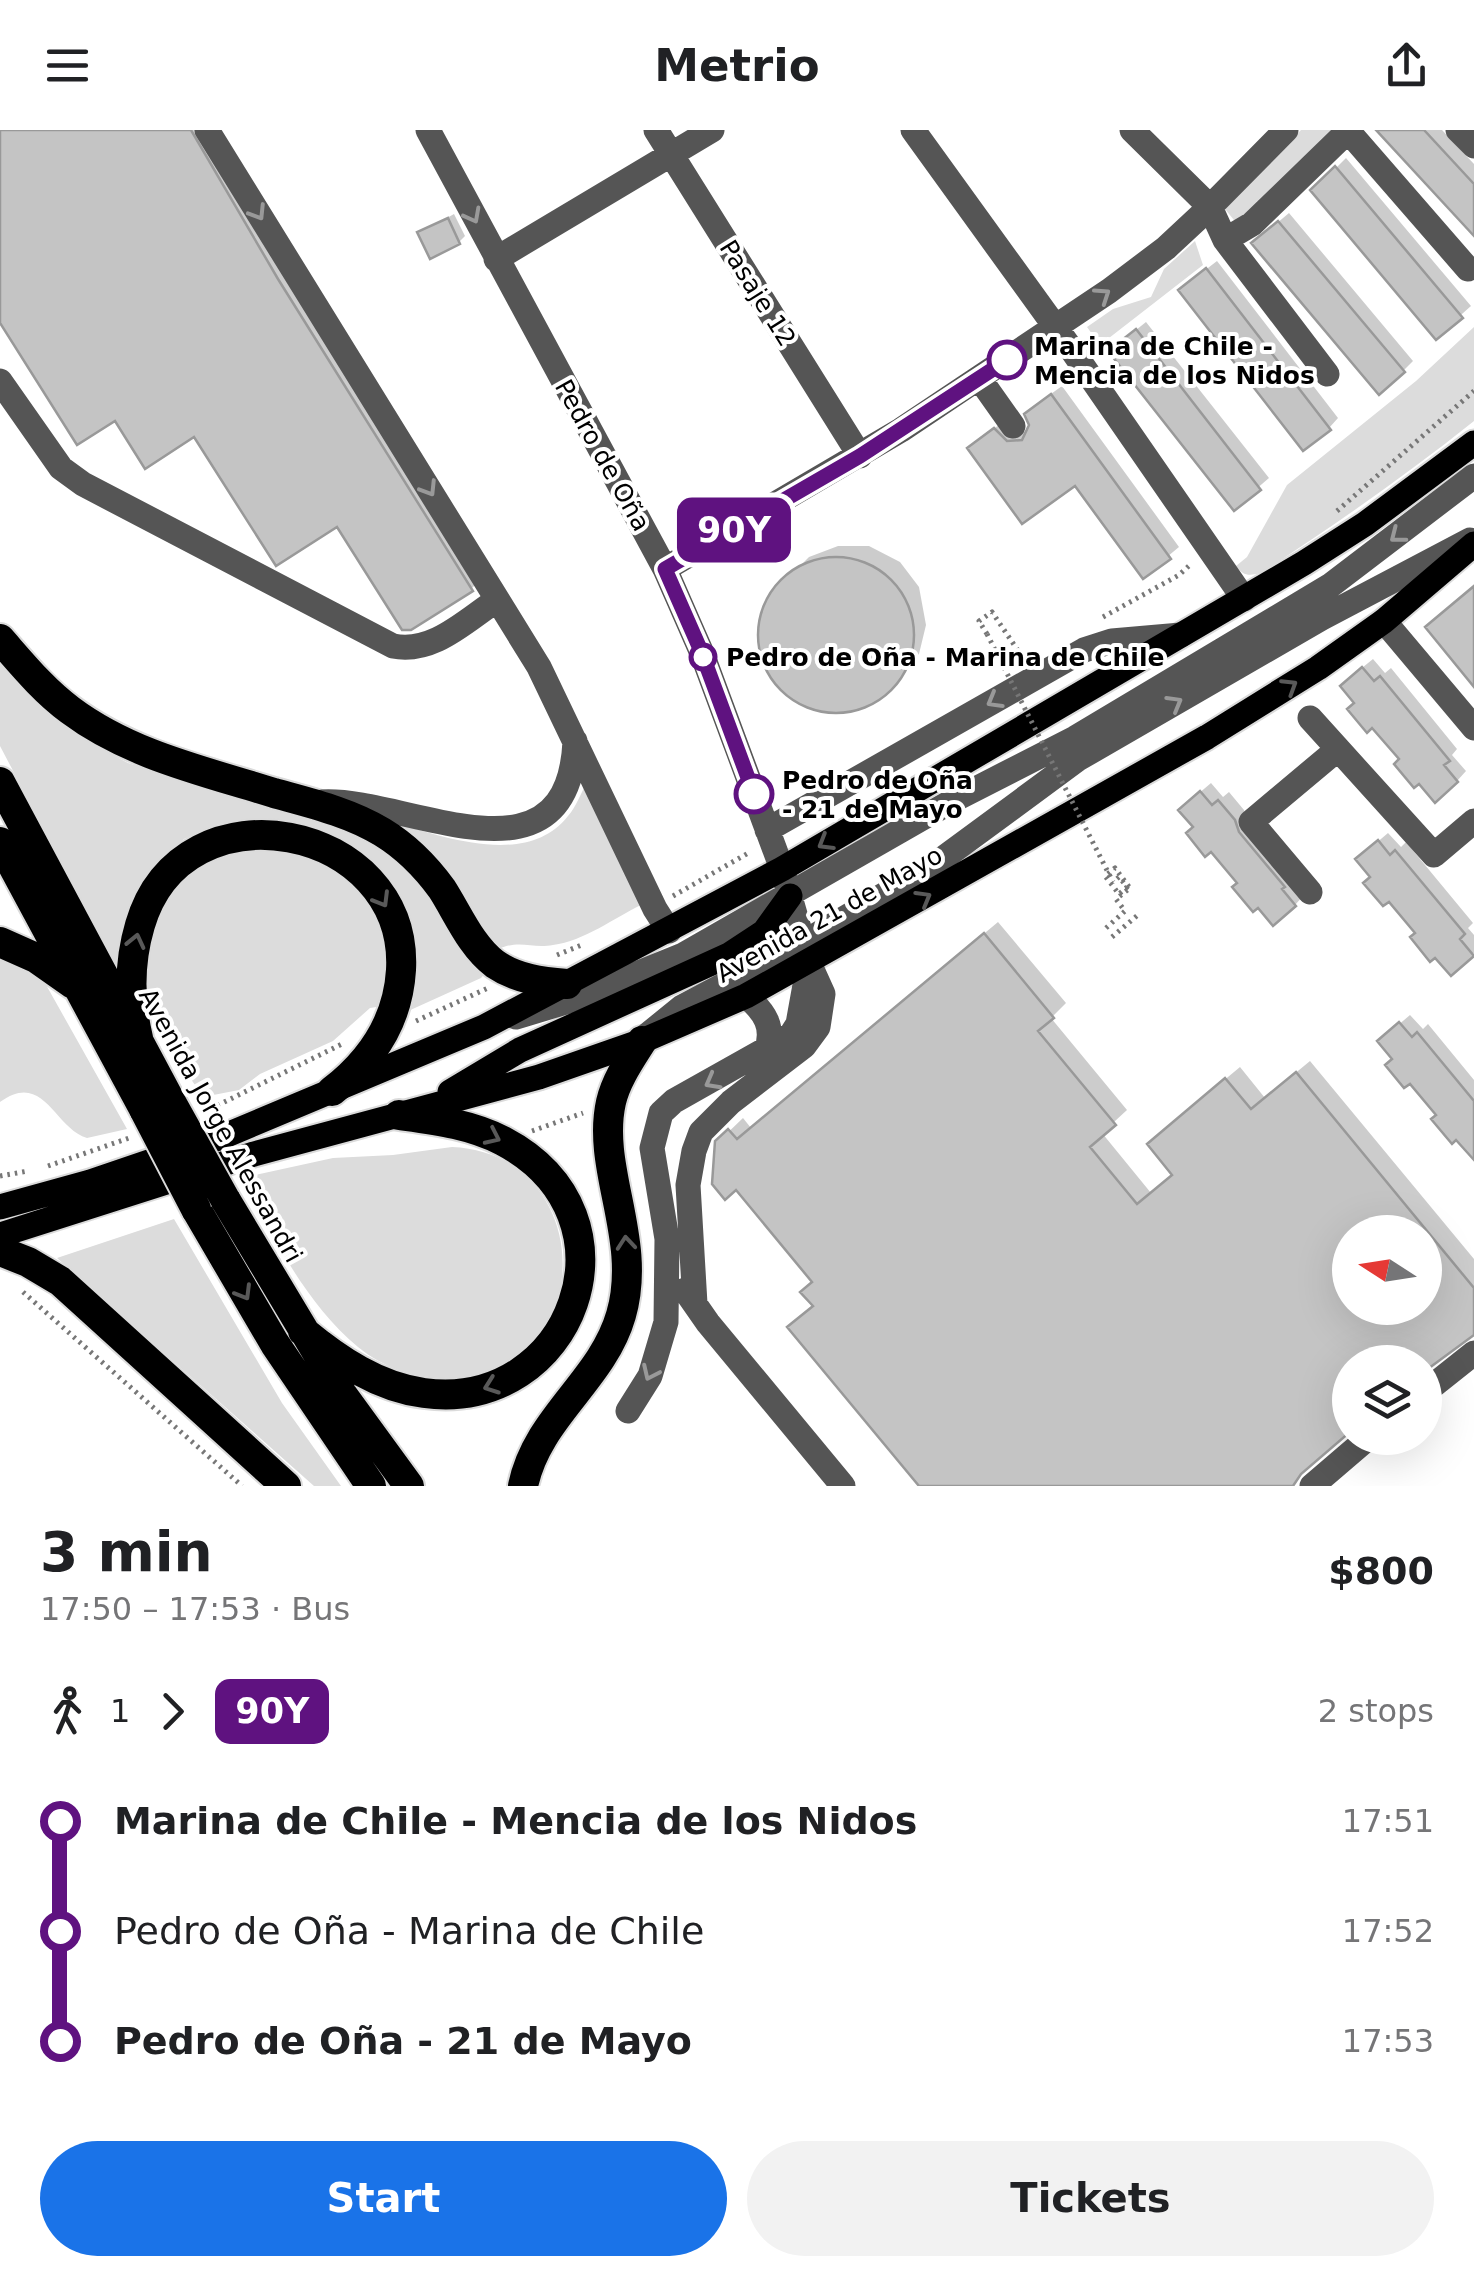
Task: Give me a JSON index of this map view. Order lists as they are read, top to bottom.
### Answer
{
  "streets": {
    "highway": ["Avenida Jorge Alessandri"],
    "main road": ["Avenida 21 de Mayo"],
    "street": ["Pasaje 12", "Pedro de Oña"]
  },
  "crossings": [
    ["Pedro de Oña", "Avenida 21 de Mayo"]
  ],
  "places": ["Marina de Chile - Mencia de los Nidos", "Pedro de Oña - Marina de Chile", "Pedro de Oña - 21 de Mayo"],
  "lines": ["bus line 90Y"],
  "north": "left",
  "page": {
    "header": "Metrio",
    "on_map": "90Y",
    "heading": ["3 min", "17:50 – 17:53 · Bus", "$800"],
    "legs": ["1", "90Y", "2 stops"],
    "list": [
      {
        "name": "Marina de Chile - Mencia de los Nidos",
        "value": "17:51"
      },
      {
        "name": "Pedro de Oña - Marina de Chile",
        "value": "17:52"
      },
      {
        "name": "Pedro de Oña - 21 de Mayo",
        "value": "17:53"
      }
    ],
    "buttons": ["Start", "Tickets"]
  }
}
